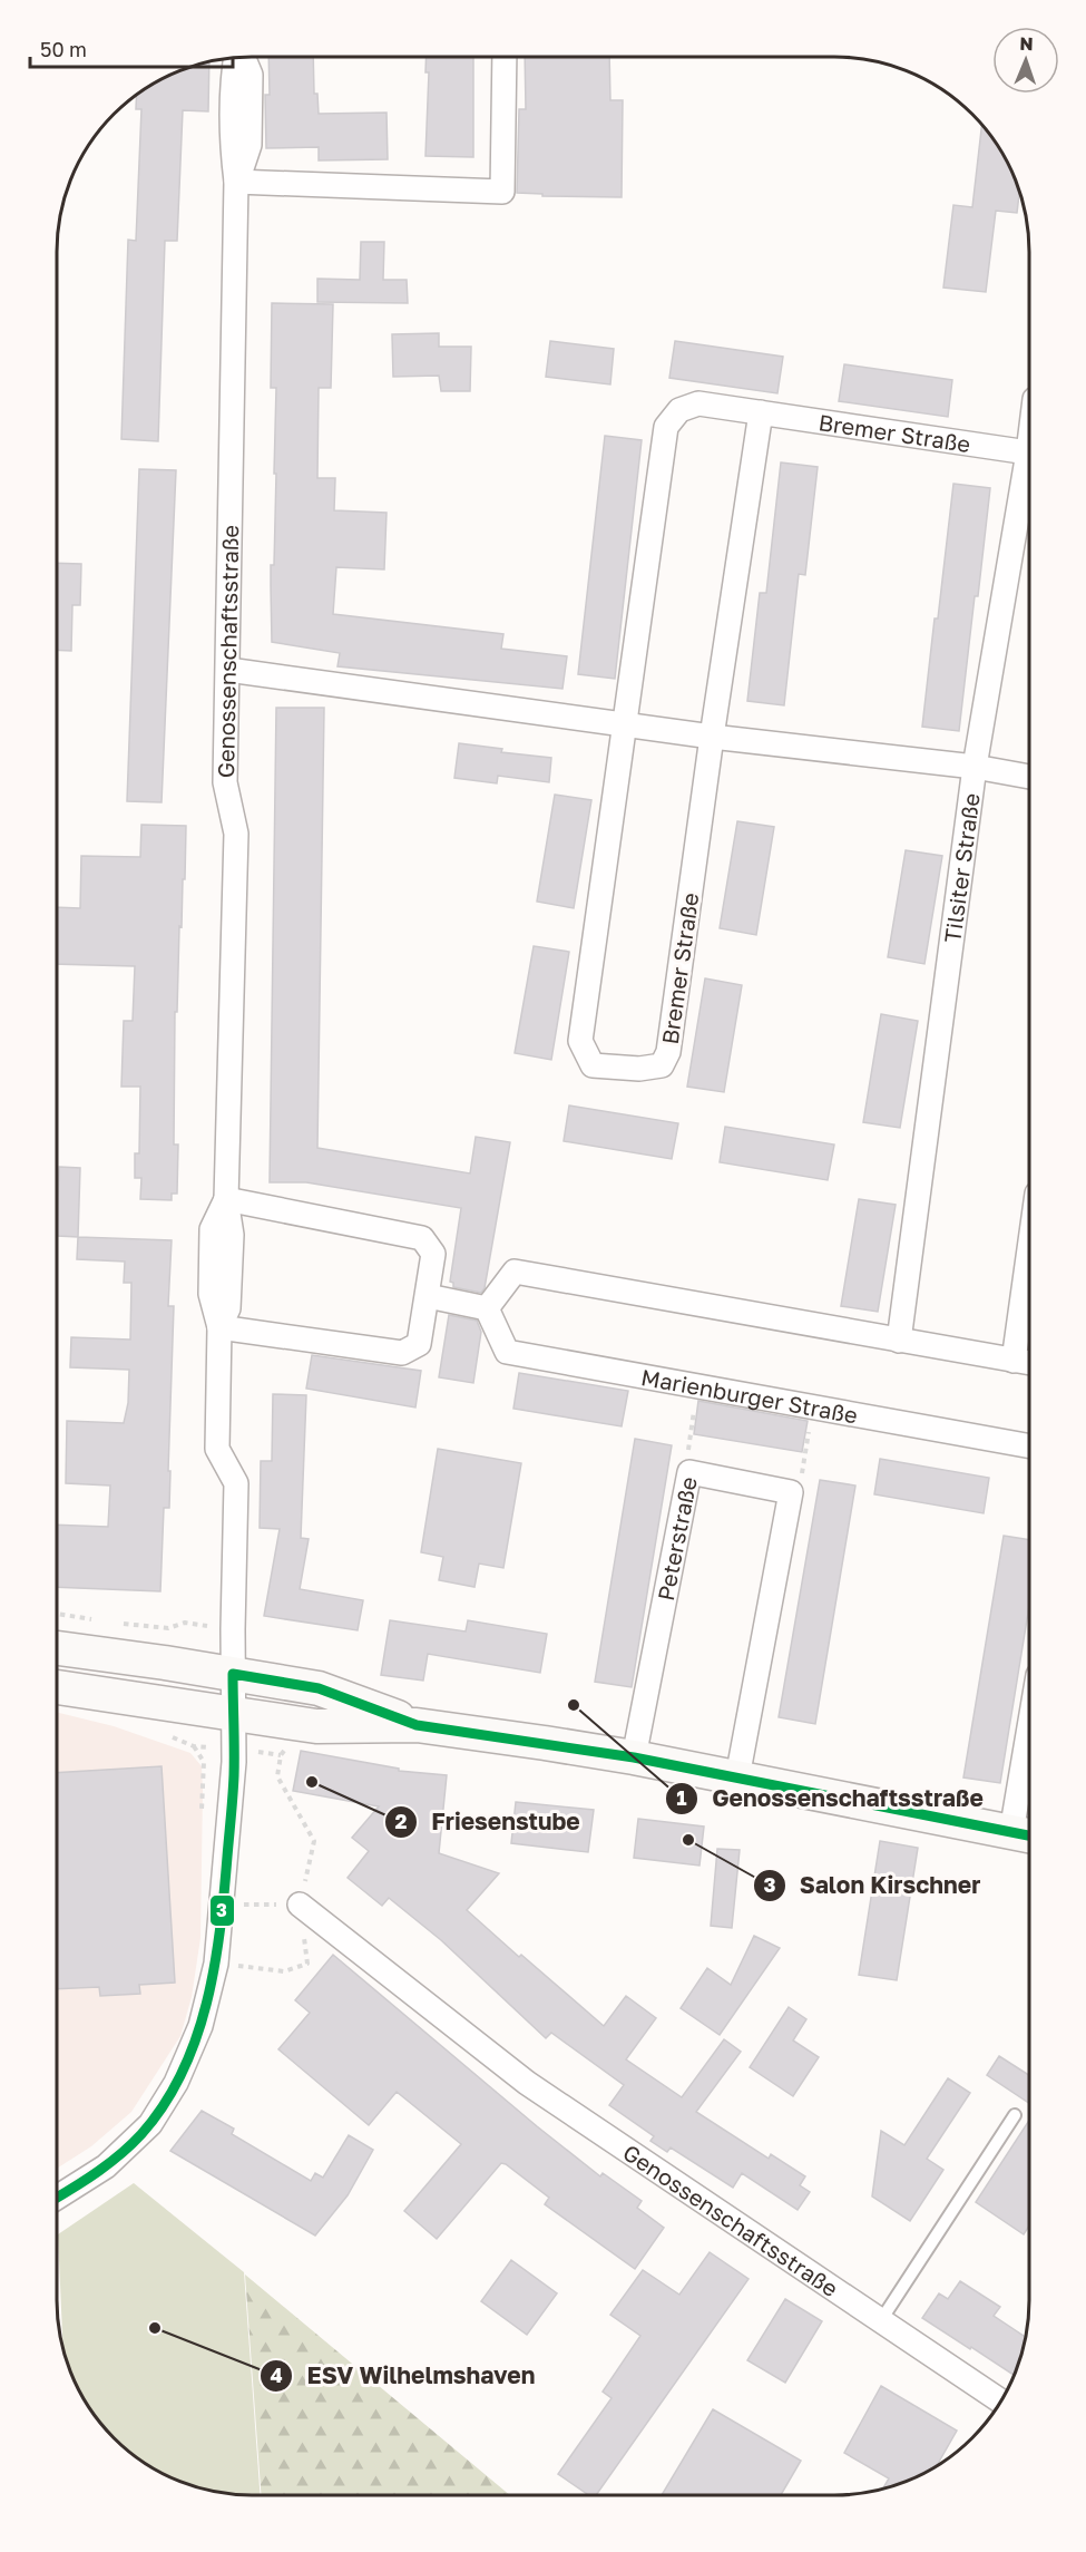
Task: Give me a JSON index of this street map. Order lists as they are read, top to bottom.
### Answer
{
  "streets": {
    "street": [
      "Bremer Straße",
      "Genossenschaftsstraße",
      "Tilsiter Straße",
      "Marienburger Straße",
      "Peterstraße"
    ]
  },
  "crossings": [
    ["Bremer Straße", "Tilsiter Straße"]
  ],
  "places": [
    "Genossenschaftsstraße",
    "Friesenstube",
    "Salon Kirschner",
    "ESV Wilhelmshaven"
  ],
  "lines": ["transit line 3"],
  "scale_bar": "50 m",
  "north": "top"
}
